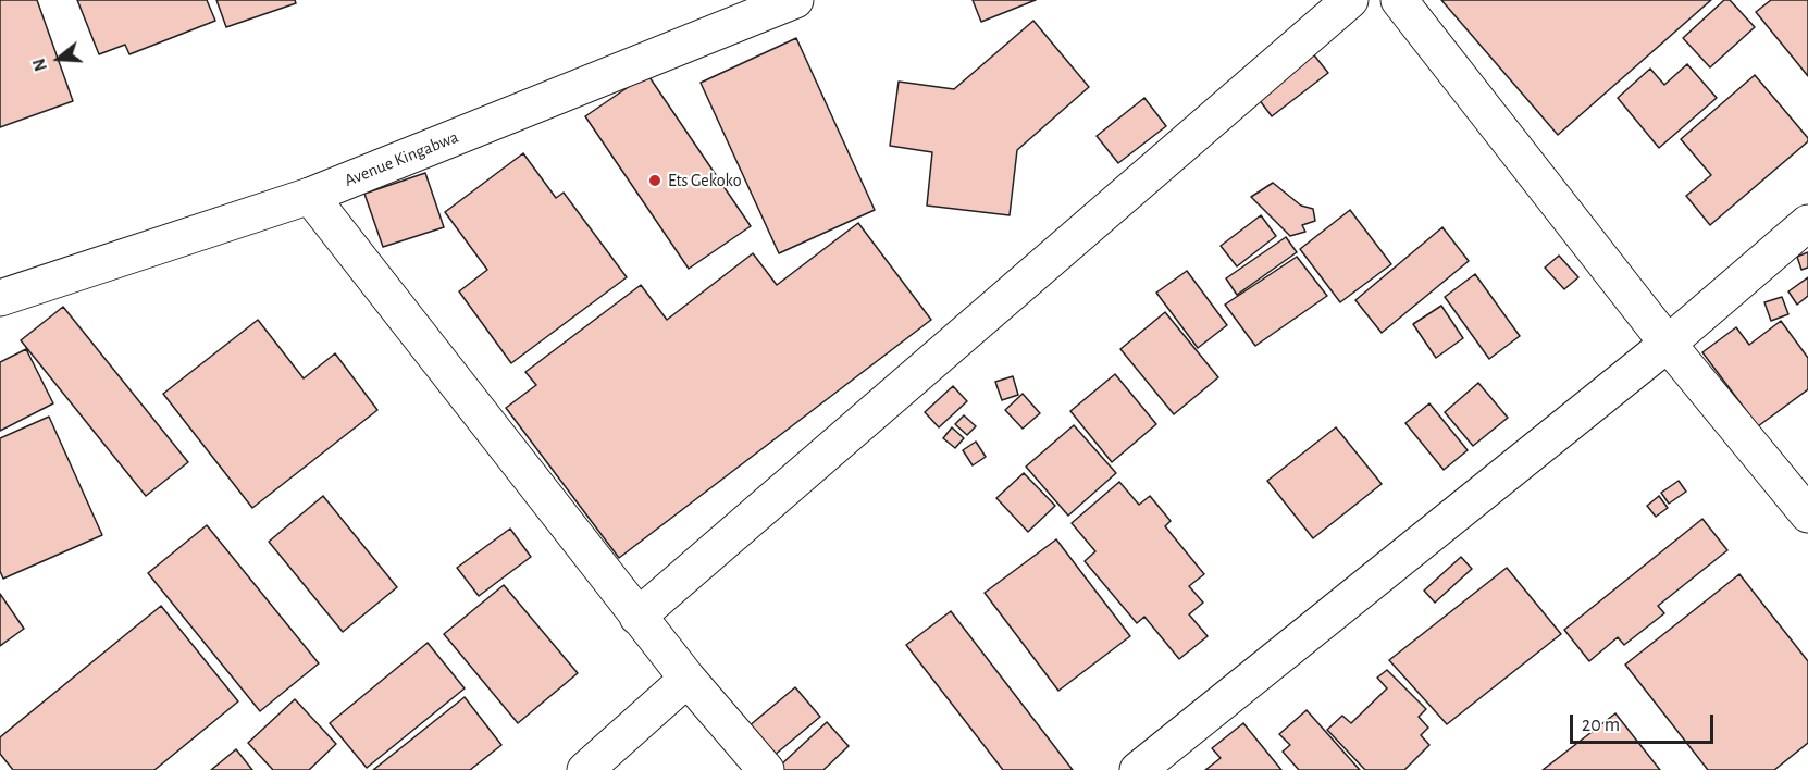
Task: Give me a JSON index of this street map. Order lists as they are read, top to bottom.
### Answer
{
  "streets": {
    "street": ["Avenue Kingabwa"]
  },
  "places": ["Ets Gekoko"],
  "scale_bar": "20 m",
  "north": "left"
}
